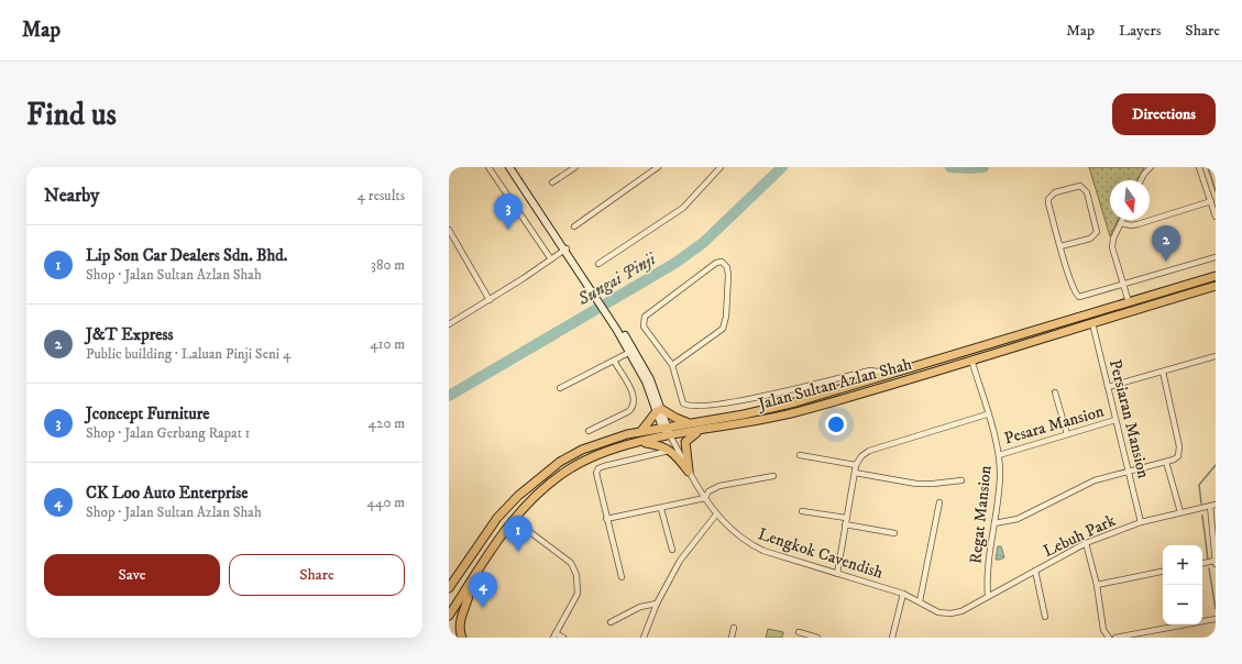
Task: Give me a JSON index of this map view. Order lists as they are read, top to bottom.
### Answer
{
  "streets": {
    "main road": ["Jalan Sultan Azlan Shah"],
    "street": [
      "Persiaran Mansion",
      "Pesara Mansion",
      "Regat Mansion",
      "Lebuh Park",
      "Lengkok Cavendish"
    ]
  },
  "crossings": [
    ["Jalan Sultan Azlan Shah", "Persiaran Mansion"],
    ["Jalan Sultan Azlan Shah", "Regat Mansion"],
    ["Jalan Sultan Azlan Shah", "Lengkok Cavendish"],
    ["Persiaran Mansion", "Pesara Mansion"],
    ["Persiaran Mansion", "Lebuh Park"],
    ["Pesara Mansion", "Regat Mansion"],
    ["Regat Mansion", "Lebuh Park"],
    ["Lebuh Park", "Lengkok Cavendish"]
  ],
  "water": ["Sungai Pinji"],
  "north": "bottom",
  "page": {
    "header": "Map",
    "nav": ["Map", "Layers", "Share"],
    "buttons": [
      "Directions",
      ["Save", "Share"]
    ],
    "title": "Find us",
    "heading": ["Nearby", "4 results"],
    "pins": [
      "3",
      "2",
      "1",
      "4"
    ],
    "list": [
      {
        "mark": "1",
        "name": "Lip Son Car Dealers Sdn. Bhd.",
        "note": "Shop · Jalan Sultan Azlan Shah",
        "value": "380 m"
      },
      {
        "mark": "2",
        "name": "J&T Express",
        "note": "Public building · Laluan Pinji Seni 4",
        "value": "410 m"
      },
      {
        "mark": "3",
        "name": "Jconcept Furniture",
        "note": "Shop · Jalan Gerbang Rapat 1",
        "value": "420 m"
      },
      {
        "mark": "4",
        "name": "CK Loo Auto Enterprise",
        "note": "Shop · Jalan Sultan Azlan Shah",
        "value": "440 m"
      }
    ],
    "map_buttons": ["+", "−"]
  }
}
